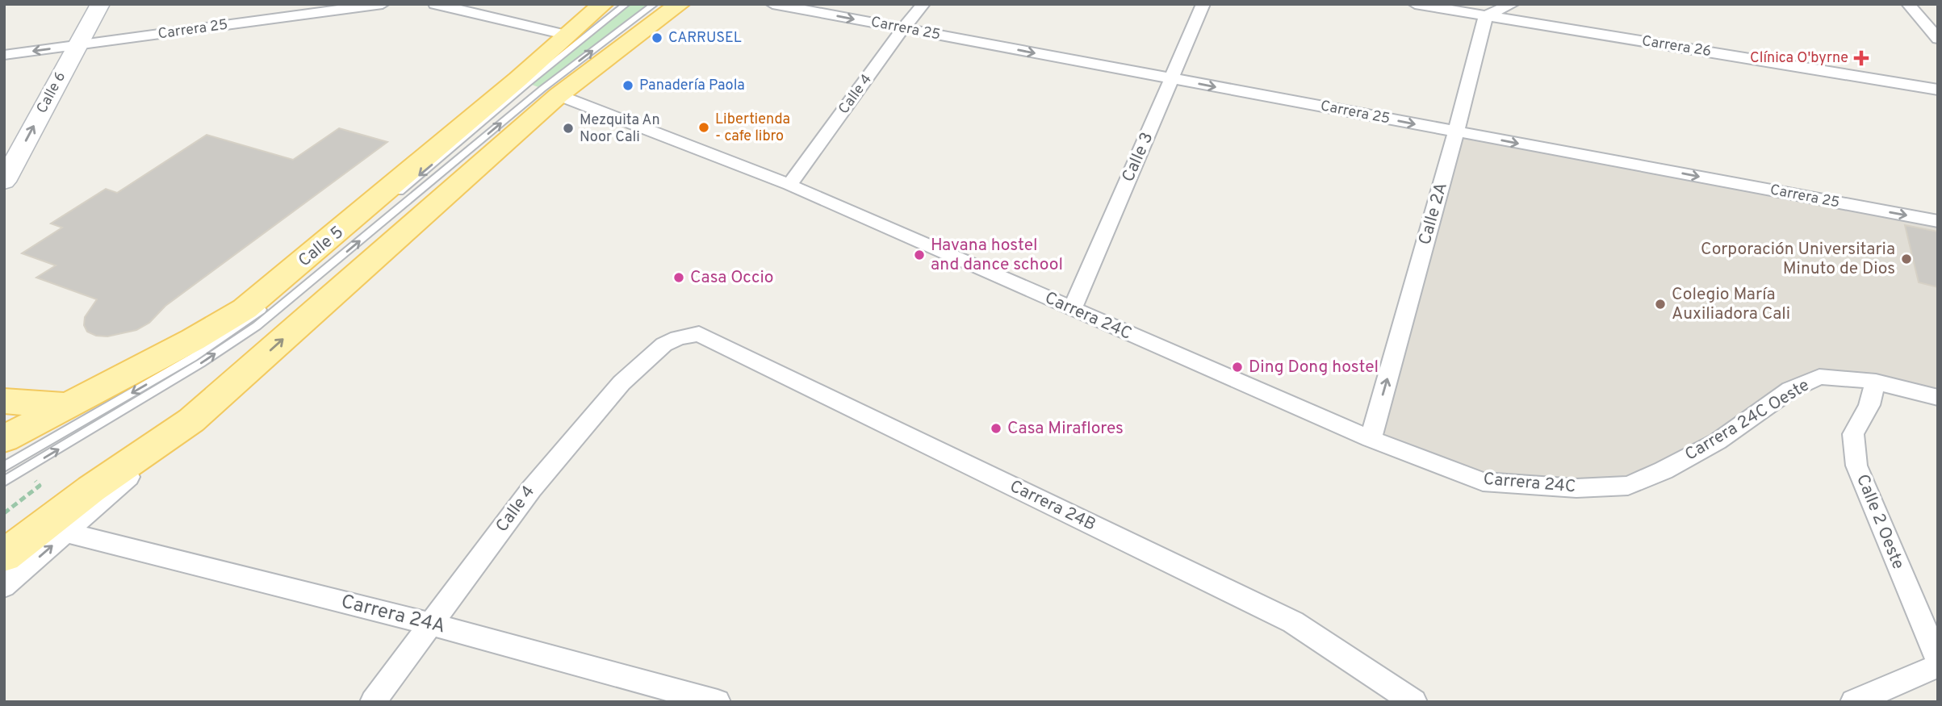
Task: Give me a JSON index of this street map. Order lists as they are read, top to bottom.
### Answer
{
  "streets": {
    "main road": ["Calle 6", "Calle 5"],
    "street": [
      "Carrera 25",
      "Carrera 26",
      "Calle 4",
      "Calle 3",
      "Calle 2A",
      "Carrera 24C",
      "Carrera 24C Oeste",
      "Carrera 24B",
      "Calle 2 Oeste",
      "Carrera 24A"
    ]
  },
  "crossings": [
    ["Carrera 25", "Calle 6"],
    ["Carrera 25", "Calle 4"],
    ["Carrera 25", "Calle 3"],
    ["Carrera 25", "Calle 2A"],
    ["Carrera 26", "Calle 2A"],
    ["Calle 4", "Carrera 24C"],
    ["Calle 4", "Carrera 24B"],
    ["Calle 4", "Carrera 24A"],
    ["Calle 3", "Carrera 24C"],
    ["Calle 2A", "Carrera 24C"],
    ["Carrera 24C", "Carrera 24C Oeste"],
    ["Carrera 24C Oeste", "Calle 2 Oeste"]
  ],
  "one_way": ["Carrera 25", "Calle 6", "Calle 2A"],
  "places": {
    "other": [
      "CARRUSEL",
      "Panadería Paola",
      "Libertienda - cafe libro",
      "Mezquita An Noor Cali",
      "Havana hostel and dance school",
      "Corporación Universitaria Minuto de Dios",
      "Casa Occio",
      "Colegio María Auxiliadora Cali",
      "Ding Dong hostel",
      "Casa Miraflores"
    ],
    "health": ["Clínica O'byrne"]
  }
}
